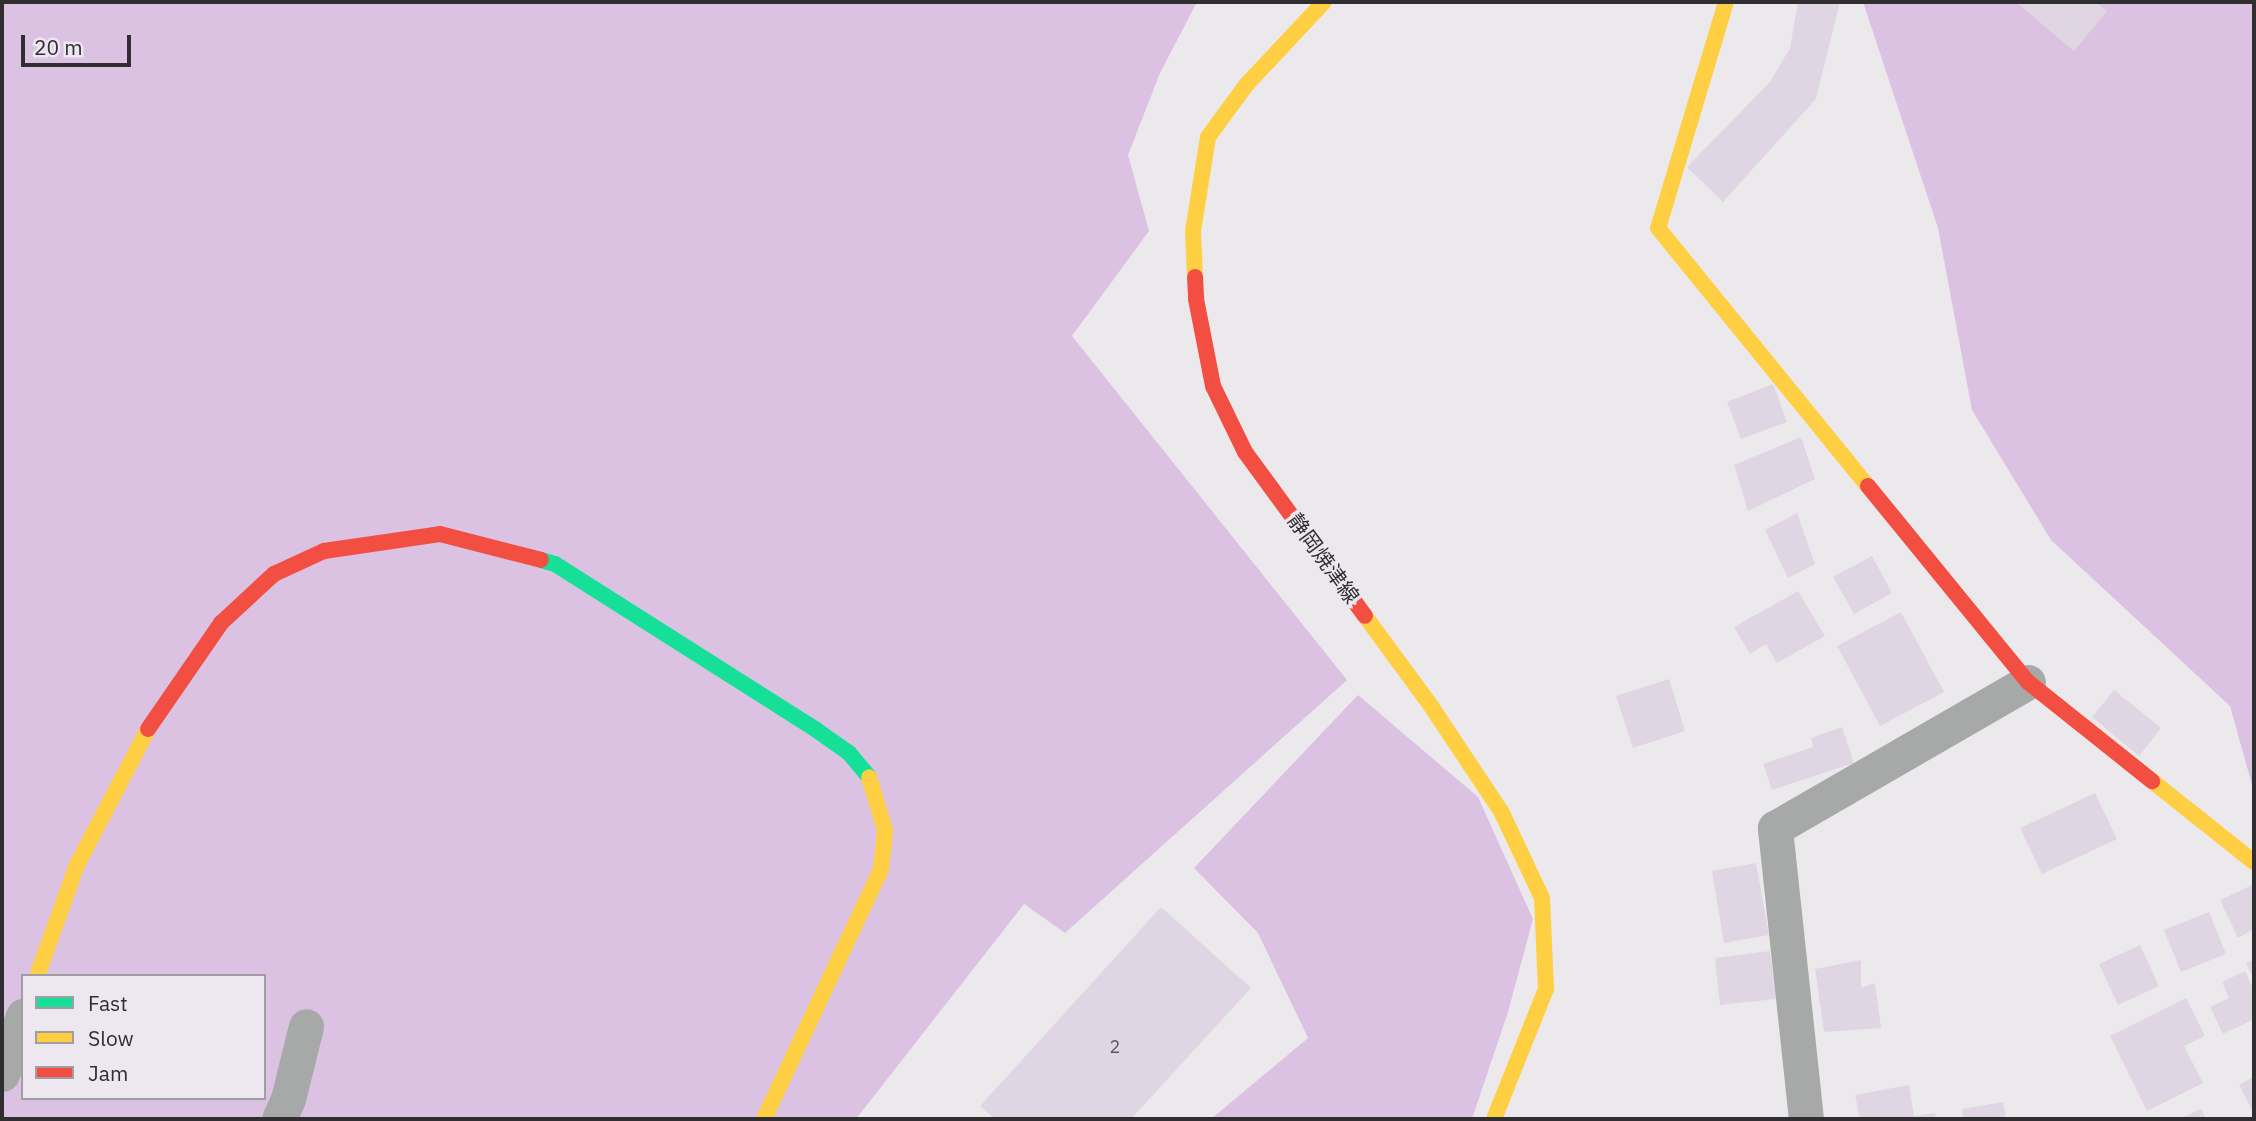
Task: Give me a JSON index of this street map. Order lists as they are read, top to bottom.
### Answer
{
  "streets": {
    "street": ["静岡焼津線"]
  },
  "house_numbers": ["2"],
  "legend": ["Fast", "Slow", "Jam"],
  "scale_bar": "20 m"
}
